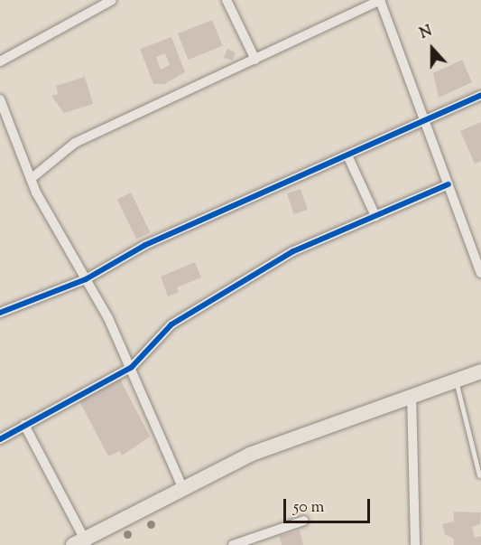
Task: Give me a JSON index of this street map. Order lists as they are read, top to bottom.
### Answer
{
  "scale_bar": "50 m",
  "north": "top"
}
